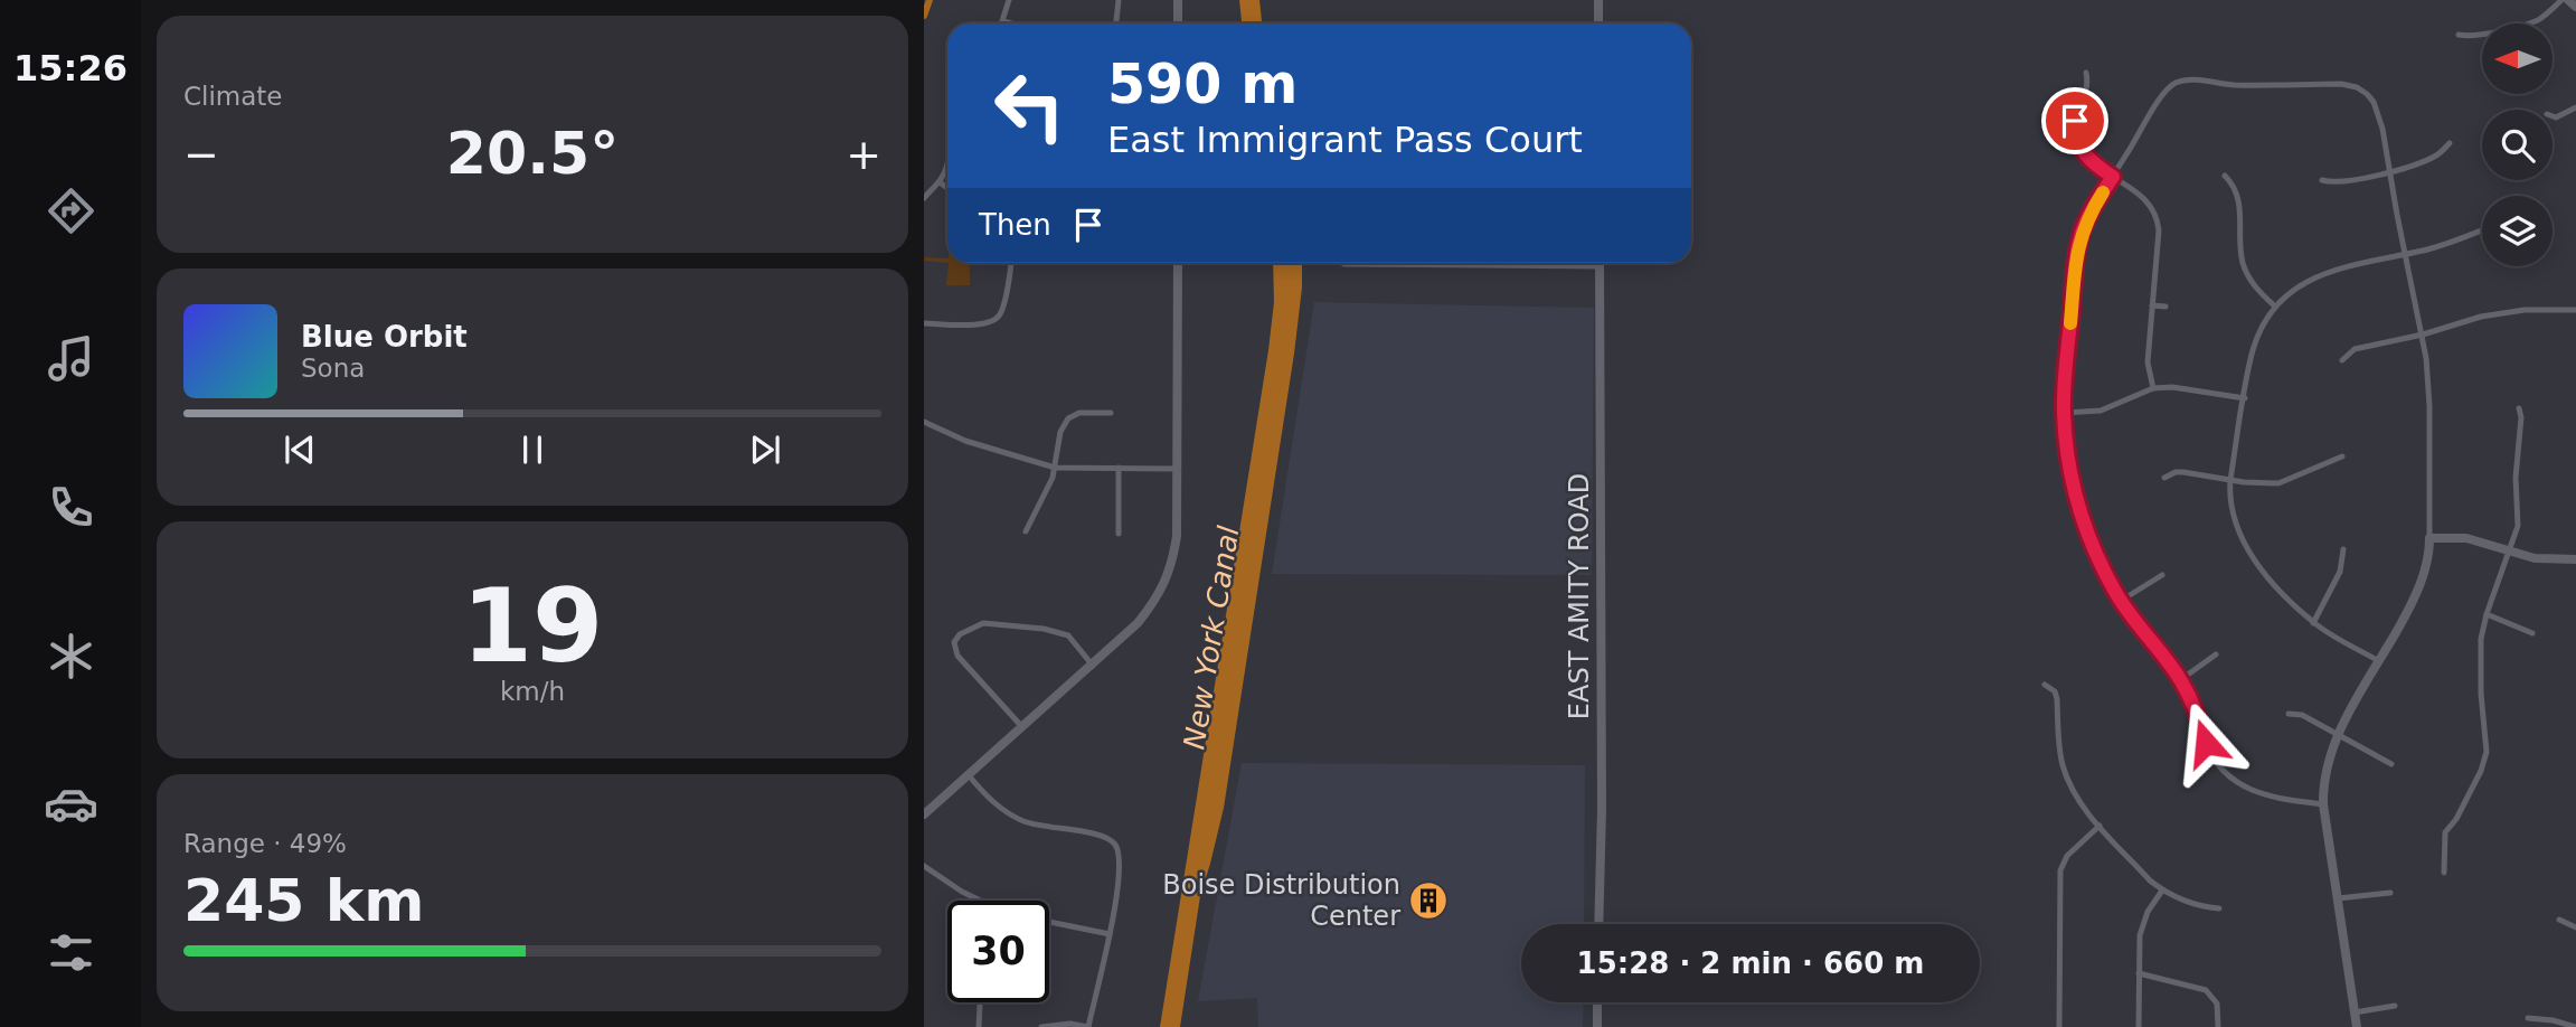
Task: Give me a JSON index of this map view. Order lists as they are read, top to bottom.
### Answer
{
  "streets": {
    "street": ["EAST AMITY ROAD"]
  },
  "water": ["New York Canal"],
  "places": {
    "building": ["Boise Distribution Center"]
  },
  "north": "left",
  "page": {
    "tabs": "15:26",
    "tile": [
      "Climate",
      ["19", "km/h"],
      ["Range · 49%", "245 km"]
    ],
    "turn": ["590 m", "East Immigrant Pass Court"],
    "heat": ["−", "20.5°", "+"],
    "then": "Then",
    "song": ["Blue Orbit", "Sona"],
    "limit": "30",
    "trip": "15:28 · 2 min · 660 m"
  }
}
